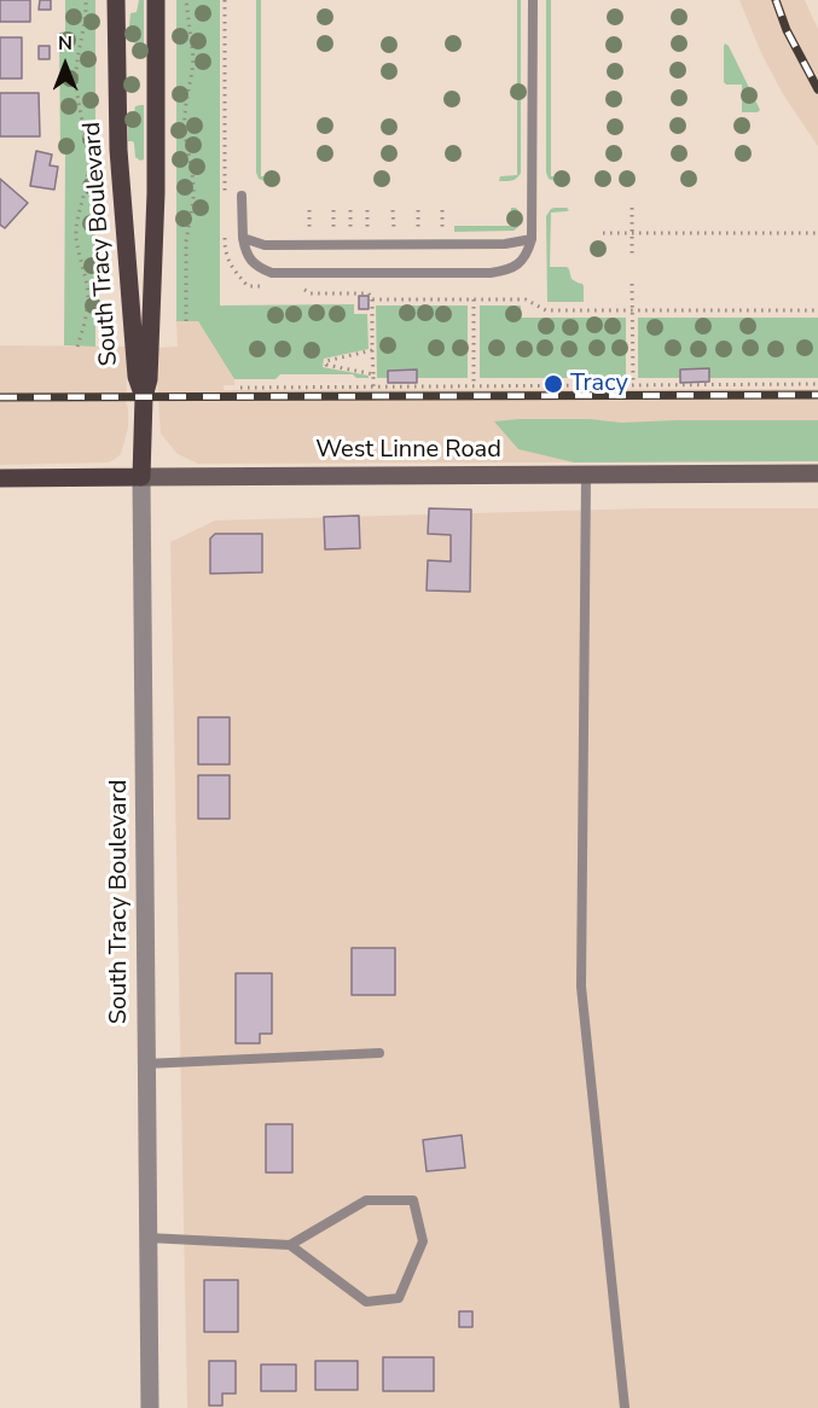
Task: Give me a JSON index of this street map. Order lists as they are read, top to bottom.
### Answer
{
  "streets": {
    "main road": ["South Tracy Boulevard", "West Linne Road"]
  },
  "crossings": [
    ["South Tracy Boulevard", "West Linne Road"]
  ],
  "places": ["Tracy"],
  "north": "top"
}
